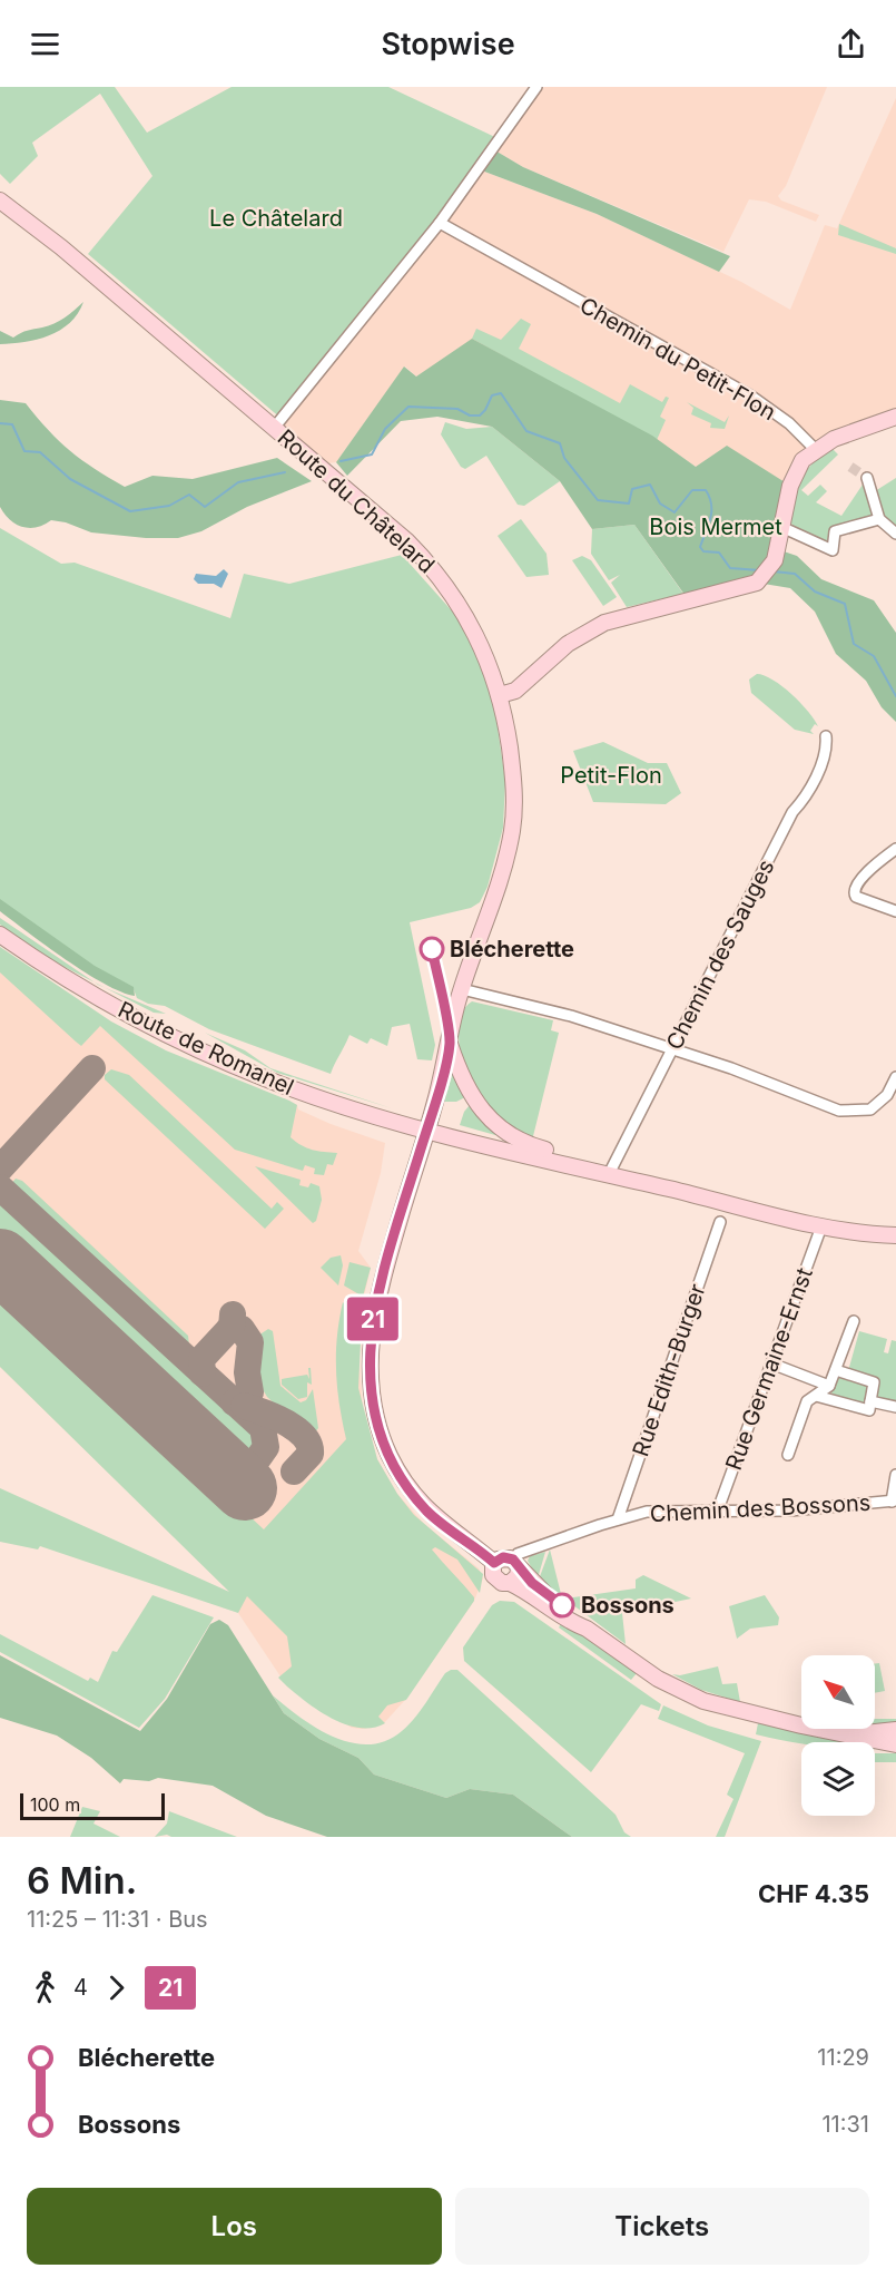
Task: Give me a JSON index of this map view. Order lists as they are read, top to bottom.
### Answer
{
  "streets": {
    "main road": ["Route du Châtelard", "Route de Romanel"],
    "street": [
      "Chemin du Petit-Flon",
      "Chemin des Sauges",
      "Rue Germaine-Ernst",
      "Rue Edith-Burger",
      "Chemin des Bossons"
    ]
  },
  "crossings": [
    ["Route du Châtelard", "Route de Romanel"],
    ["Route du Châtelard", "Chemin des Bossons"],
    ["Chemin des Sauges", "Route de Romanel"],
    ["Rue Germaine-Ernst", "Chemin des Bossons"],
    ["Rue Edith-Burger", "Chemin des Bossons"]
  ],
  "parks": ["Le Châtelard", "Bois Mermet", "Petit-Flon"],
  "places": ["Blécherette", "Bossons"],
  "lines": ["bus line 21"],
  "scale_bar": "100 m",
  "north": "top left",
  "page": {
    "header": "Stopwise",
    "on_map": "21",
    "scale": "100 m",
    "heading": ["6 Min.", "11:25 – 11:31 · Bus", "CHF 4.35"],
    "legs": ["4", "21"],
    "list": [
      {
        "name": "Blécherette",
        "value": "11:29"
      },
      {
        "name": "Bossons",
        "value": "11:31"
      }
    ],
    "buttons": ["Los", "Tickets"]
  }
}
